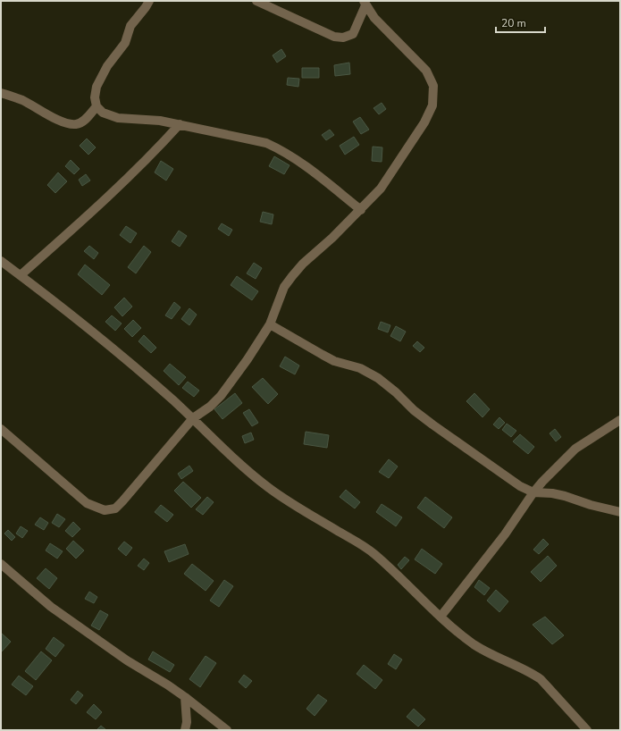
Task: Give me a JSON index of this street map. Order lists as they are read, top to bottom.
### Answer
{
  "scale_bar": "20 m"
}
